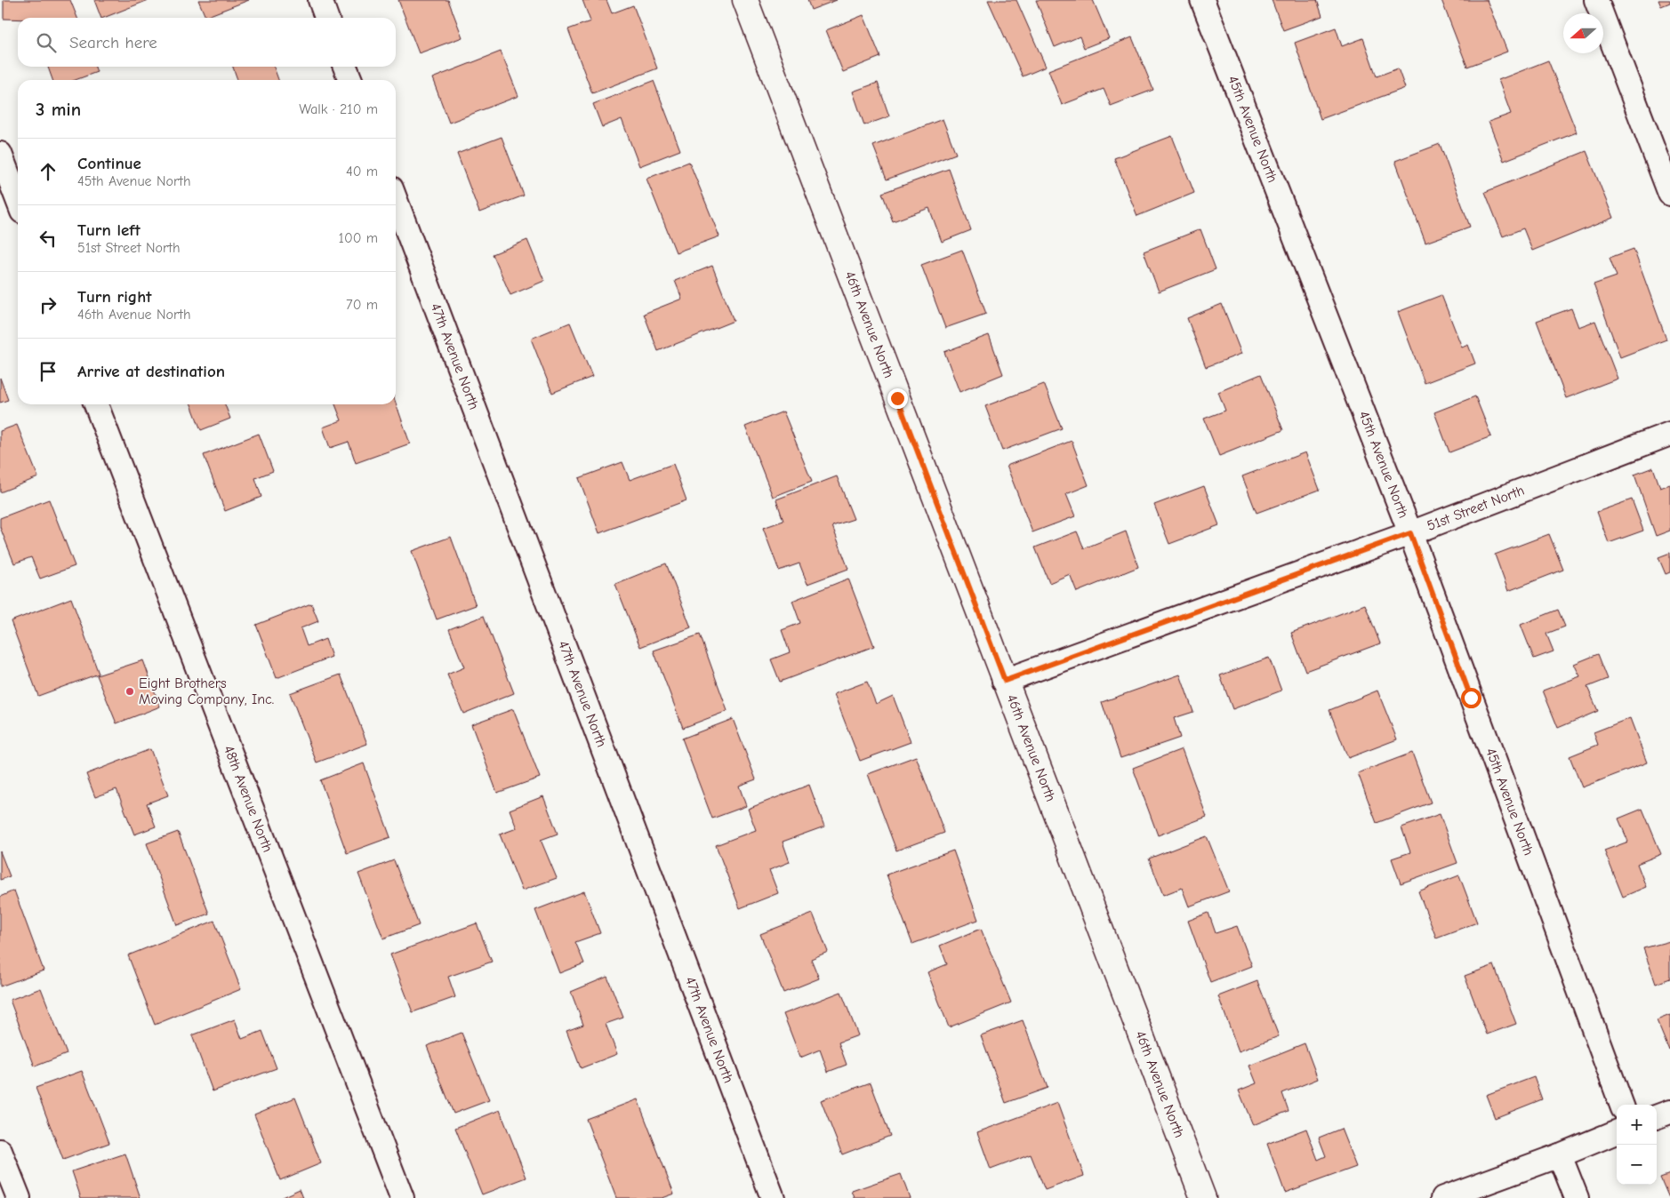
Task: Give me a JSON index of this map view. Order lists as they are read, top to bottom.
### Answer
{
  "streets": {
    "street": [
      "45th Avenue North",
      "46th Avenue North",
      "47th Avenue North",
      "51st Street North",
      "48th Avenue North"
    ]
  },
  "crossings": [
    ["45th Avenue North", "51st Street North"],
    ["46th Avenue North", "51st Street North"]
  ],
  "places": ["Eight Brothers Moving Company, Inc."],
  "north": "left",
  "page": {
    "search": "Search here",
    "heading": ["3 min", "Walk · 210 m"],
    "list": [
      ["Continue", "45th Avenue North", "40 m"],
      ["Turn left", "51st Street North", "100 m"],
      ["Turn right", "46th Avenue North", "70 m"],
      "Arrive at destination"
    ],
    "map_buttons": ["+", "−"]
  }
}
